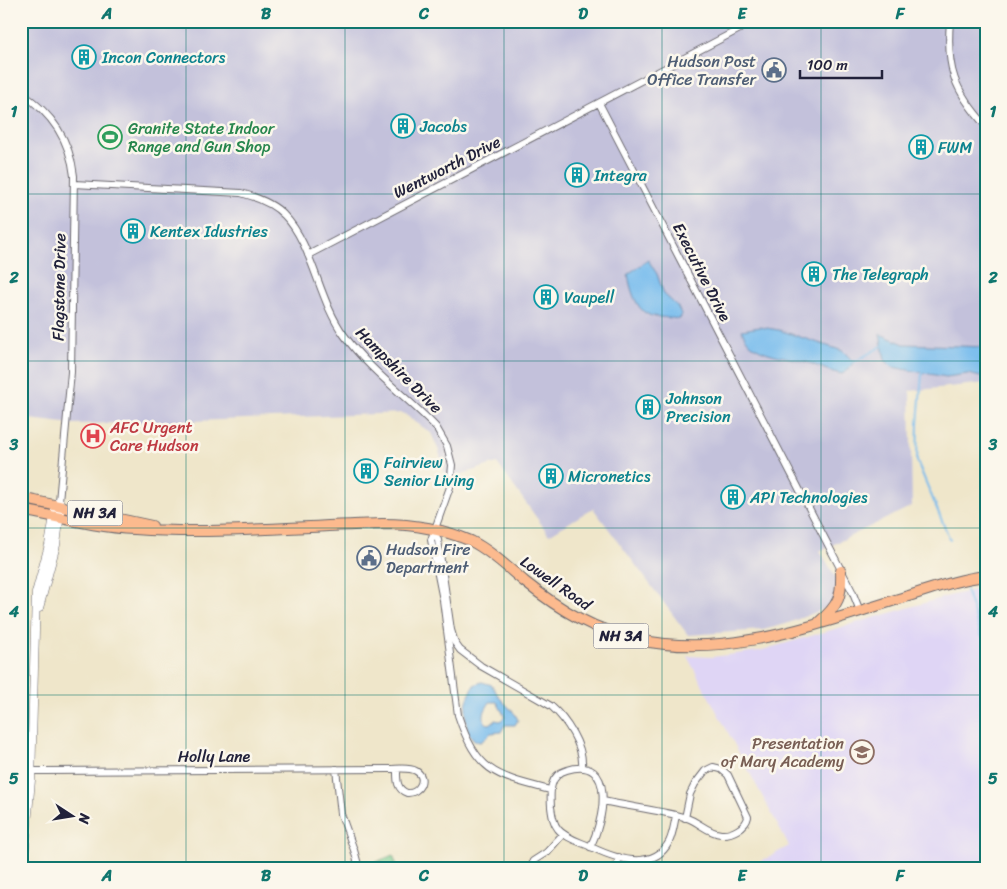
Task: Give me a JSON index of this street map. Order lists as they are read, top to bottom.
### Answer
{
  "streets": {
    "main road": ["NH 3A", "Lowell Road"],
    "street": [
      "Wentworth Drive",
      "Executive Drive",
      "Flagstone Drive",
      "Hampshire Drive",
      "Holly Lane"
    ]
  },
  "crossings": [
    ["Wentworth Drive", "Executive Drive"],
    ["Wentworth Drive", "Hampshire Drive"],
    ["Executive Drive", "Lowell Road"],
    ["Flagstone Drive", "Hampshire Drive"],
    ["Flagstone Drive", "Lowell Road"],
    ["Hampshire Drive", "Lowell Road"]
  ],
  "places": {
    "building": [
      "Incon Connectors",
      "Jacobs",
      "FWM",
      "Integra",
      "Kentex Idustries",
      "The Telegraph",
      "Vaupell",
      "Johnson Precision",
      "Fairview Senior Living",
      "Micronetics",
      "API Technologies"
    ],
    "public building": ["Hudson Post Office Transfer", "Hudson Fire Department"],
    "sports": ["Granite State Indoor Range and Gun Shop"],
    "hospital": ["AFC Urgent Care Hudson"],
    "school or university": ["Presentation of Mary Academy"]
  },
  "scale_bar": "100 m",
  "north": "right",
  "grid": {
    "columns": [
      "A",
      "B",
      "C",
      "D",
      "E",
      "F"
    ],
    "rows": [
      "1",
      "2",
      "3",
      "4",
      "5"
    ]
  }
}
